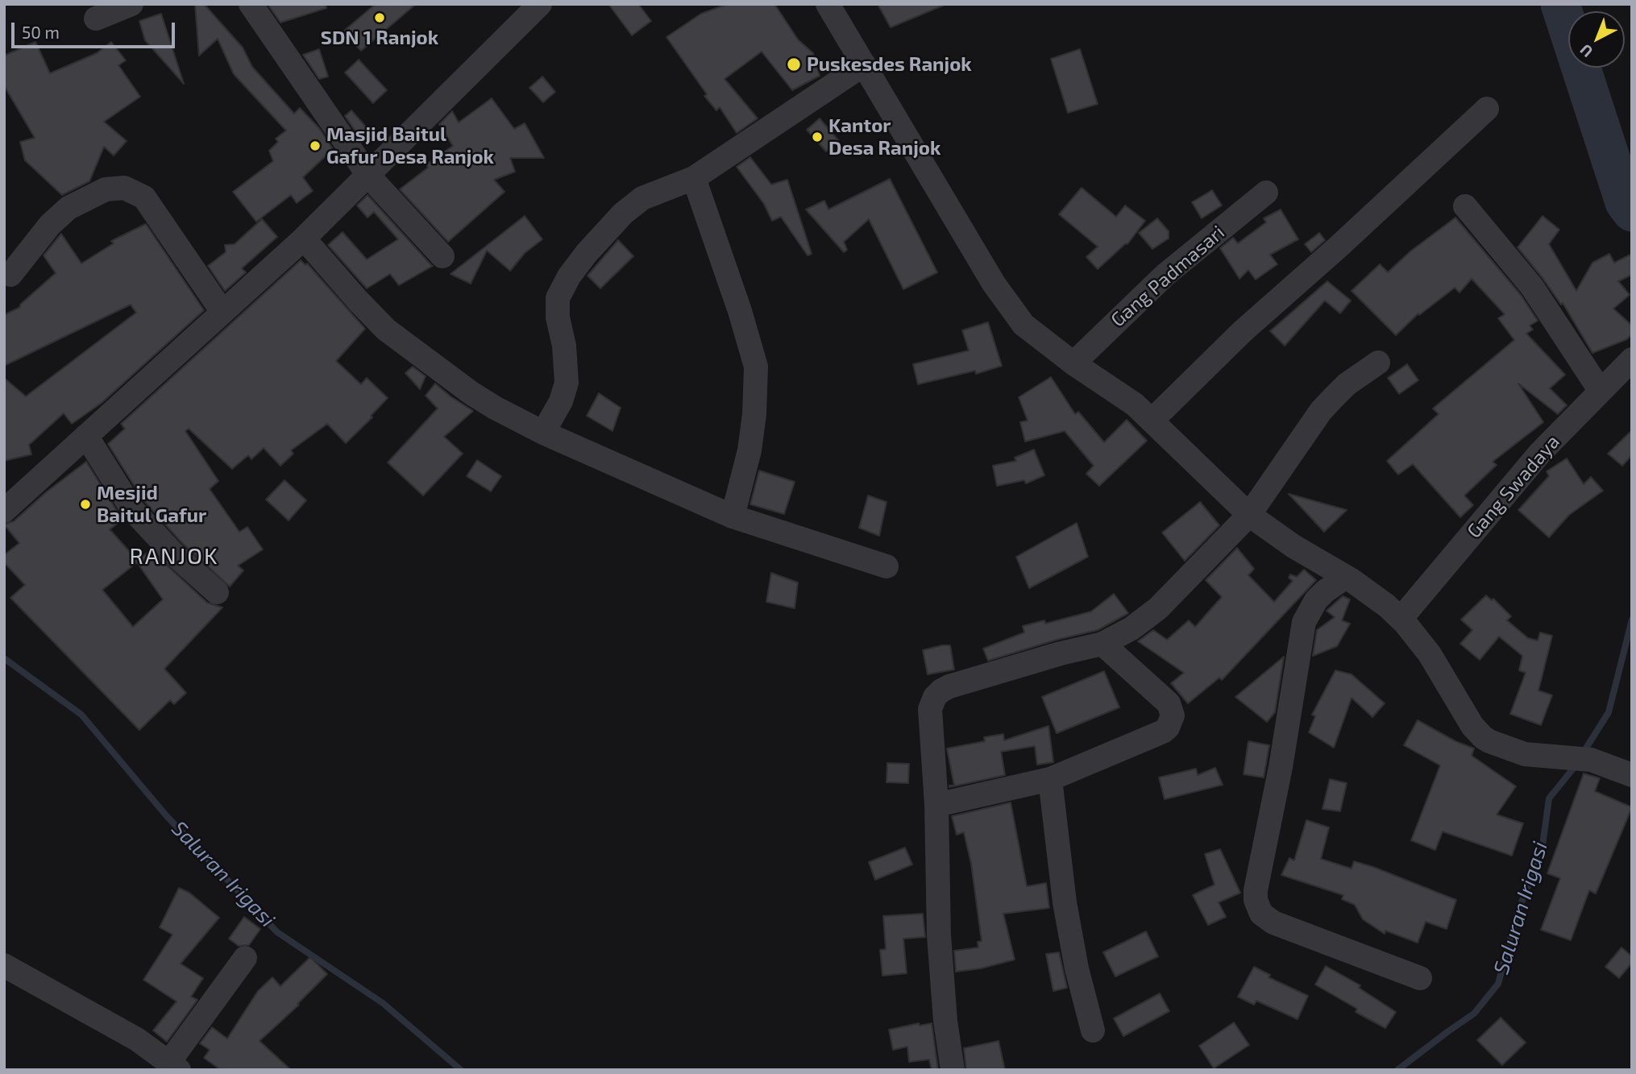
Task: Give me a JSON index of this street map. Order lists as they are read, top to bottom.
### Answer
{
  "streets": {
    "street": ["Gang Padmasari", "Gang Swadaya"]
  },
  "districts": ["RANJOK"],
  "water": ["Saluran Irigasi"],
  "places": [
    "SDN 1 Ranjok",
    "Puskesdes Ranjok",
    "Kantor Desa Ranjok",
    "Masjid Baitul Gafur Desa Ranjok",
    "Mesjid Baitul Gafur"
  ],
  "scale_bar": "50 m",
  "north": "bottom left"
}
